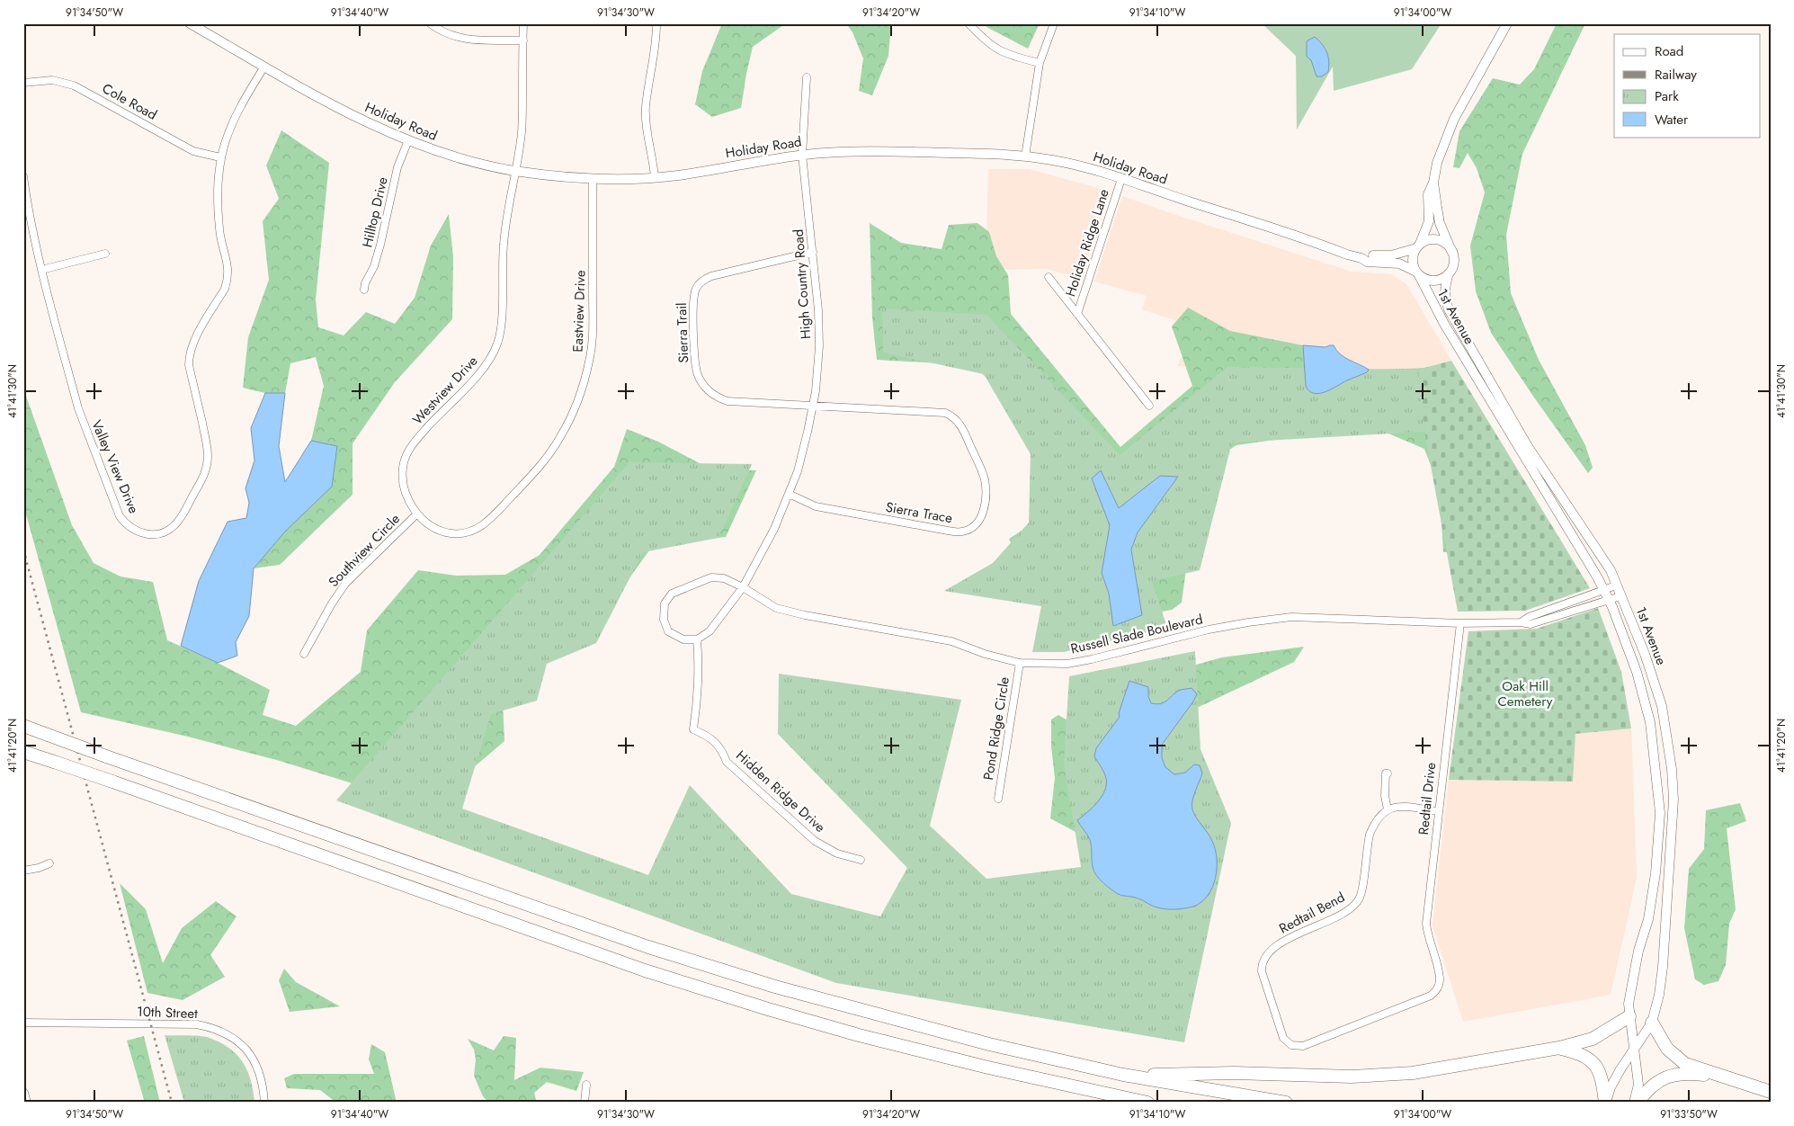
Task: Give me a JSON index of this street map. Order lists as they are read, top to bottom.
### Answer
{
  "streets": {
    "main road": ["Holiday Road", "1st Avenue"],
    "street": [
      "Cole Road",
      "Hilltop Drive",
      "Holiday Ridge Lane",
      "High Country Road",
      "Eastview Drive",
      "Sierra Trail",
      "Westview Drive",
      "Valley View Drive",
      "Sierra Trace",
      "Southview Circle",
      "Russell Slade Boulevard",
      "Pond Ridge Circle",
      "Hidden Ridge Drive",
      "Redtail Drive",
      "Redtail Bend",
      "10th Street"
    ]
  },
  "crossings": [
    ["Cole Road", "Valley View Drive"],
    ["Holiday Road", "Hilltop Drive"],
    ["Holiday Road", "Holiday Ridge Lane"],
    ["Holiday Road", "High Country Road"],
    ["Holiday Road", "Eastview Drive"],
    ["Holiday Road", "1st Avenue"],
    ["Holiday Road", "Westview Drive"],
    ["Holiday Road", "Valley View Drive"],
    ["High Country Road", "Sierra Trail"],
    ["High Country Road", "Sierra Trace"],
    ["High Country Road", "Russell Slade Boulevard"],
    ["High Country Road", "Hidden Ridge Drive"],
    ["Eastview Drive", "Westview Drive"],
    ["Eastview Drive", "Southview Circle"],
    ["1st Avenue", "Russell Slade Boulevard"],
    ["Sierra Trail", "Sierra Trace"],
    ["Westview Drive", "Southview Circle"],
    ["Russell Slade Boulevard", "Pond Ridge Circle"],
    ["Russell Slade Boulevard", "Hidden Ridge Drive"],
    ["Russell Slade Boulevard", "Redtail Drive"],
    ["Redtail Drive", "Redtail Bend"]
  ],
  "parks": ["Oak Hill Cemetery"],
  "legend": [
    "Road",
    "Railway",
    "Park",
    "Water"
  ],
  "coordinates": [
    "91°34'50\"W",
    "91°34'40\"W",
    "91°34'30\"W",
    "91°34'20\"W",
    "91°34'10\"W",
    "91°34'00\"W",
    "41°41'30\"N",
    "41°41'20\"N",
    "91°33'50\"W"
  ]
}
